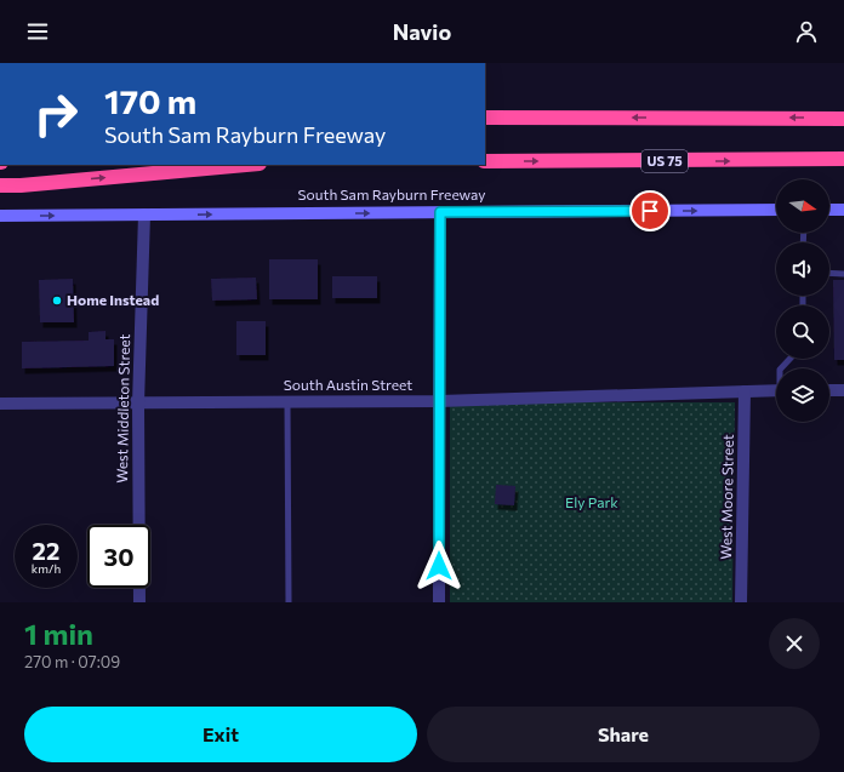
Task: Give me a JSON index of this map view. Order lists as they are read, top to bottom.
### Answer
{
  "streets": {
    "highway": ["US 75"],
    "main road": ["South Sam Rayburn Freeway"],
    "street": ["South Austin Street", "West Middleton Street", "West Moore Street"]
  },
  "crossings": [
    ["South Sam Rayburn Freeway", "West Middleton Street"],
    ["South Austin Street", "West Middleton Street"],
    ["South Austin Street", "West Moore Street"]
  ],
  "one_way": ["South Sam Rayburn Freeway"],
  "parks": ["Ely Park"],
  "places": ["Home Instead"],
  "north": "right",
  "page": {
    "header": "Navio",
    "turn": ["170 m", "South Sam Rayburn Freeway"],
    "speed": "22 km/h",
    "limit": "30",
    "heading": ["1 min", "270 m · 07:09"],
    "buttons": ["Exit", "Share"]
  }
}
